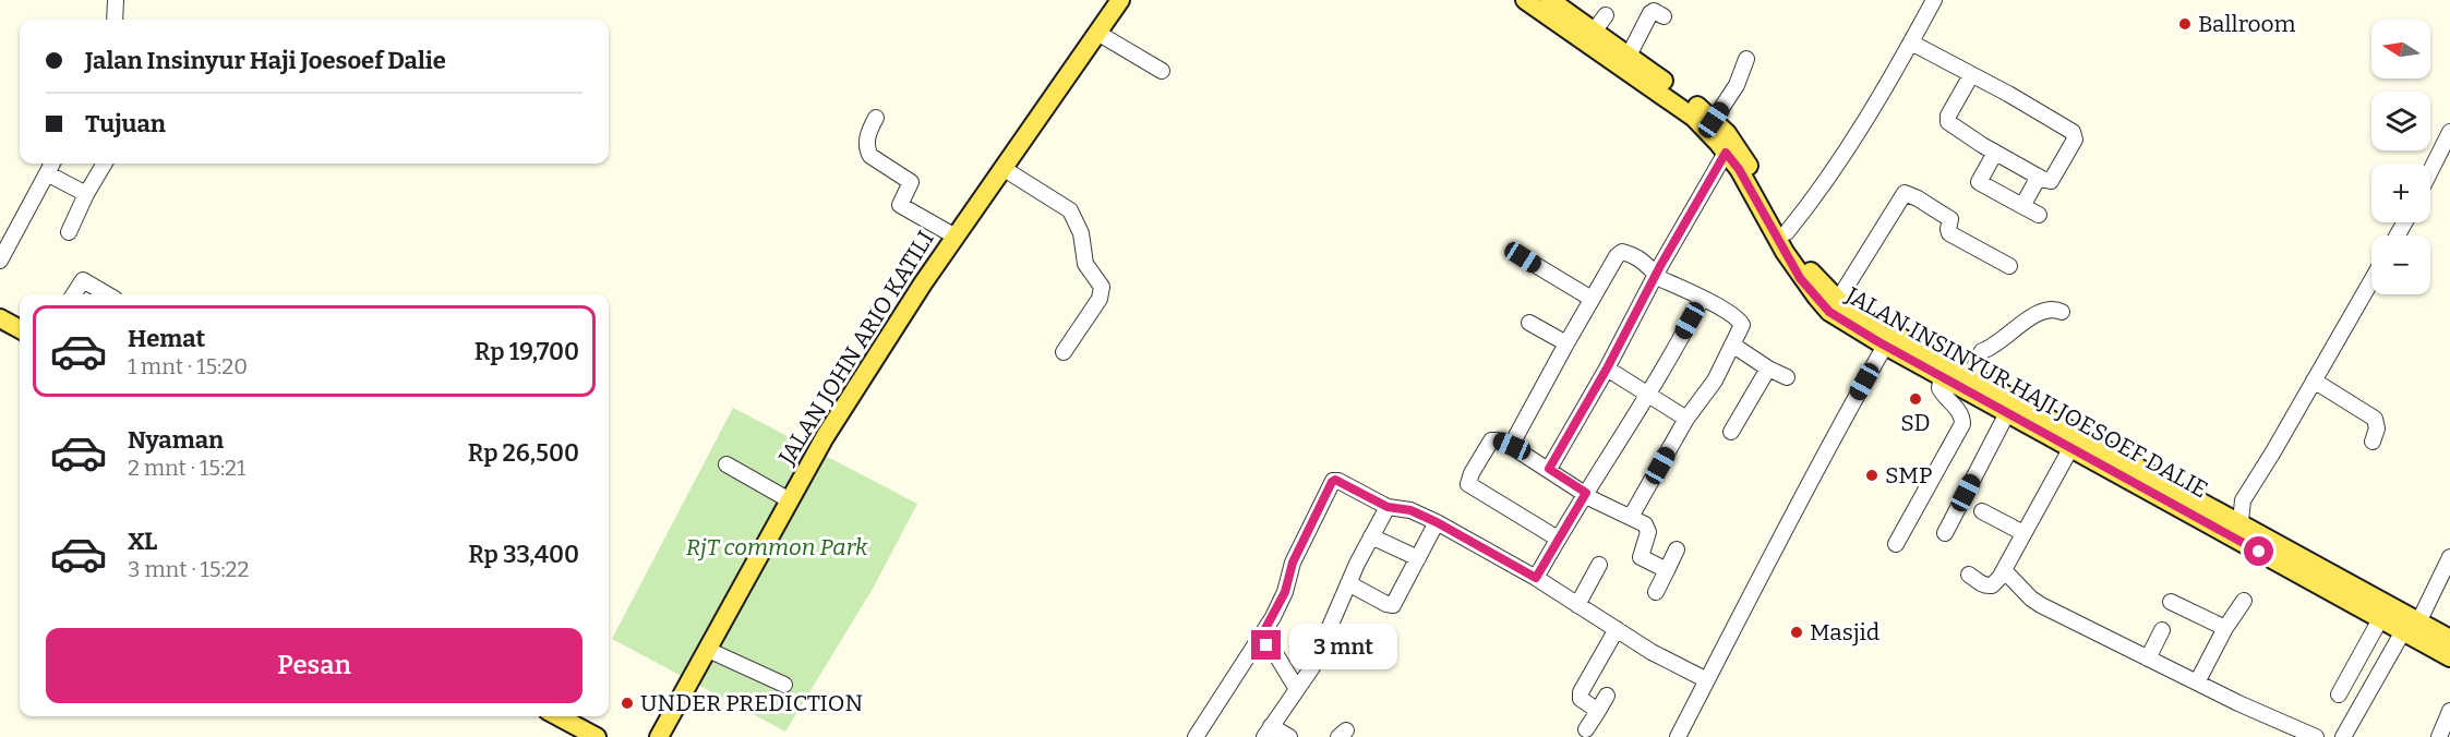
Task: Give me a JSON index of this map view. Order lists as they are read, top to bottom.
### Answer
{
  "streets": {
    "main road": ["JALAN JOHN ARIO KATILI", "JALAN INSINYUR HAJI JOESOEF DALIE"]
  },
  "parks": ["RjT common Park"],
  "places": [
    "Ballroom",
    "SD",
    "SMP",
    "Masjid",
    "UNDER PREDICTION"
  ],
  "north": "left",
  "page": {
    "map_buttons": ["+", "−"],
    "banner": ["Jalan Insinyur Haji Joesoef Dalie", "Tujuan"],
    "list": [
      {
        "name": "Hemat",
        "note": "1 mnt · 15:20",
        "value": "Rp 19,700"
      },
      {
        "name": "Nyaman",
        "note": "2 mnt · 15:21",
        "value": "Rp 26,500"
      },
      {
        "name": "XL",
        "note": "3 mnt · 15:22",
        "value": "Rp 33,400"
      }
    ],
    "buttons": "Pesan",
    "bubble": "3 mnt"
  }
}
